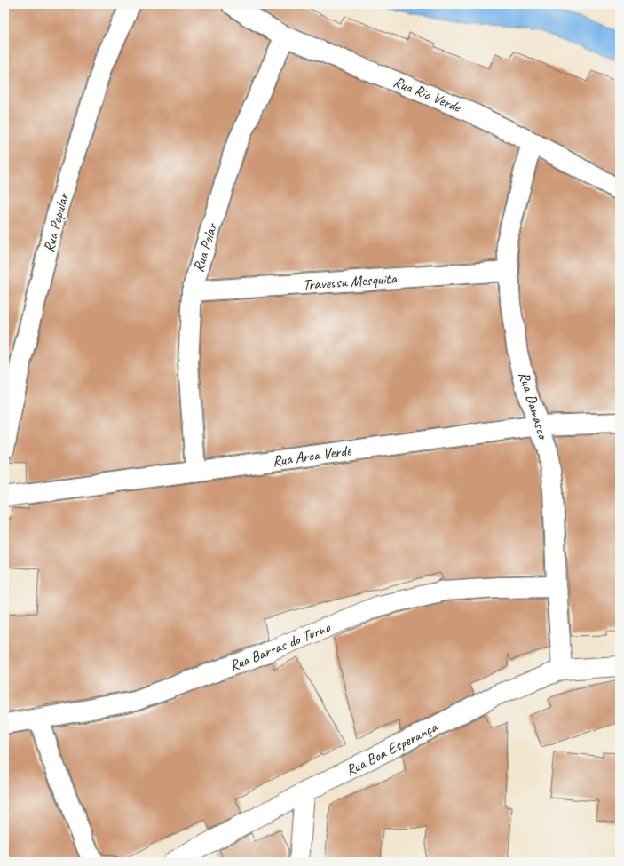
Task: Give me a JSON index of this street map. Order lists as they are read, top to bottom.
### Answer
{
  "streets": {
    "street": [
      "Rua Rio Verde",
      "Rua Popular",
      "Rua Polar",
      "Travessa Mesquita",
      "Rua Damasco",
      "Rua Arca Verde",
      "Rua Barras do Turno",
      "Rua Boa Esperança"
    ]
  },
  "crossings": [
    ["Rua Rio Verde", "Rua Polar"],
    ["Rua Rio Verde", "Rua Damasco"],
    ["Rua Polar", "Travessa Mesquita"],
    ["Rua Polar", "Rua Arca Verde"],
    ["Travessa Mesquita", "Rua Damasco"],
    ["Rua Damasco", "Rua Arca Verde"],
    ["Rua Damasco", "Rua Barras do Turno"],
    ["Rua Damasco", "Rua Boa Esperança"]
  ]
}
